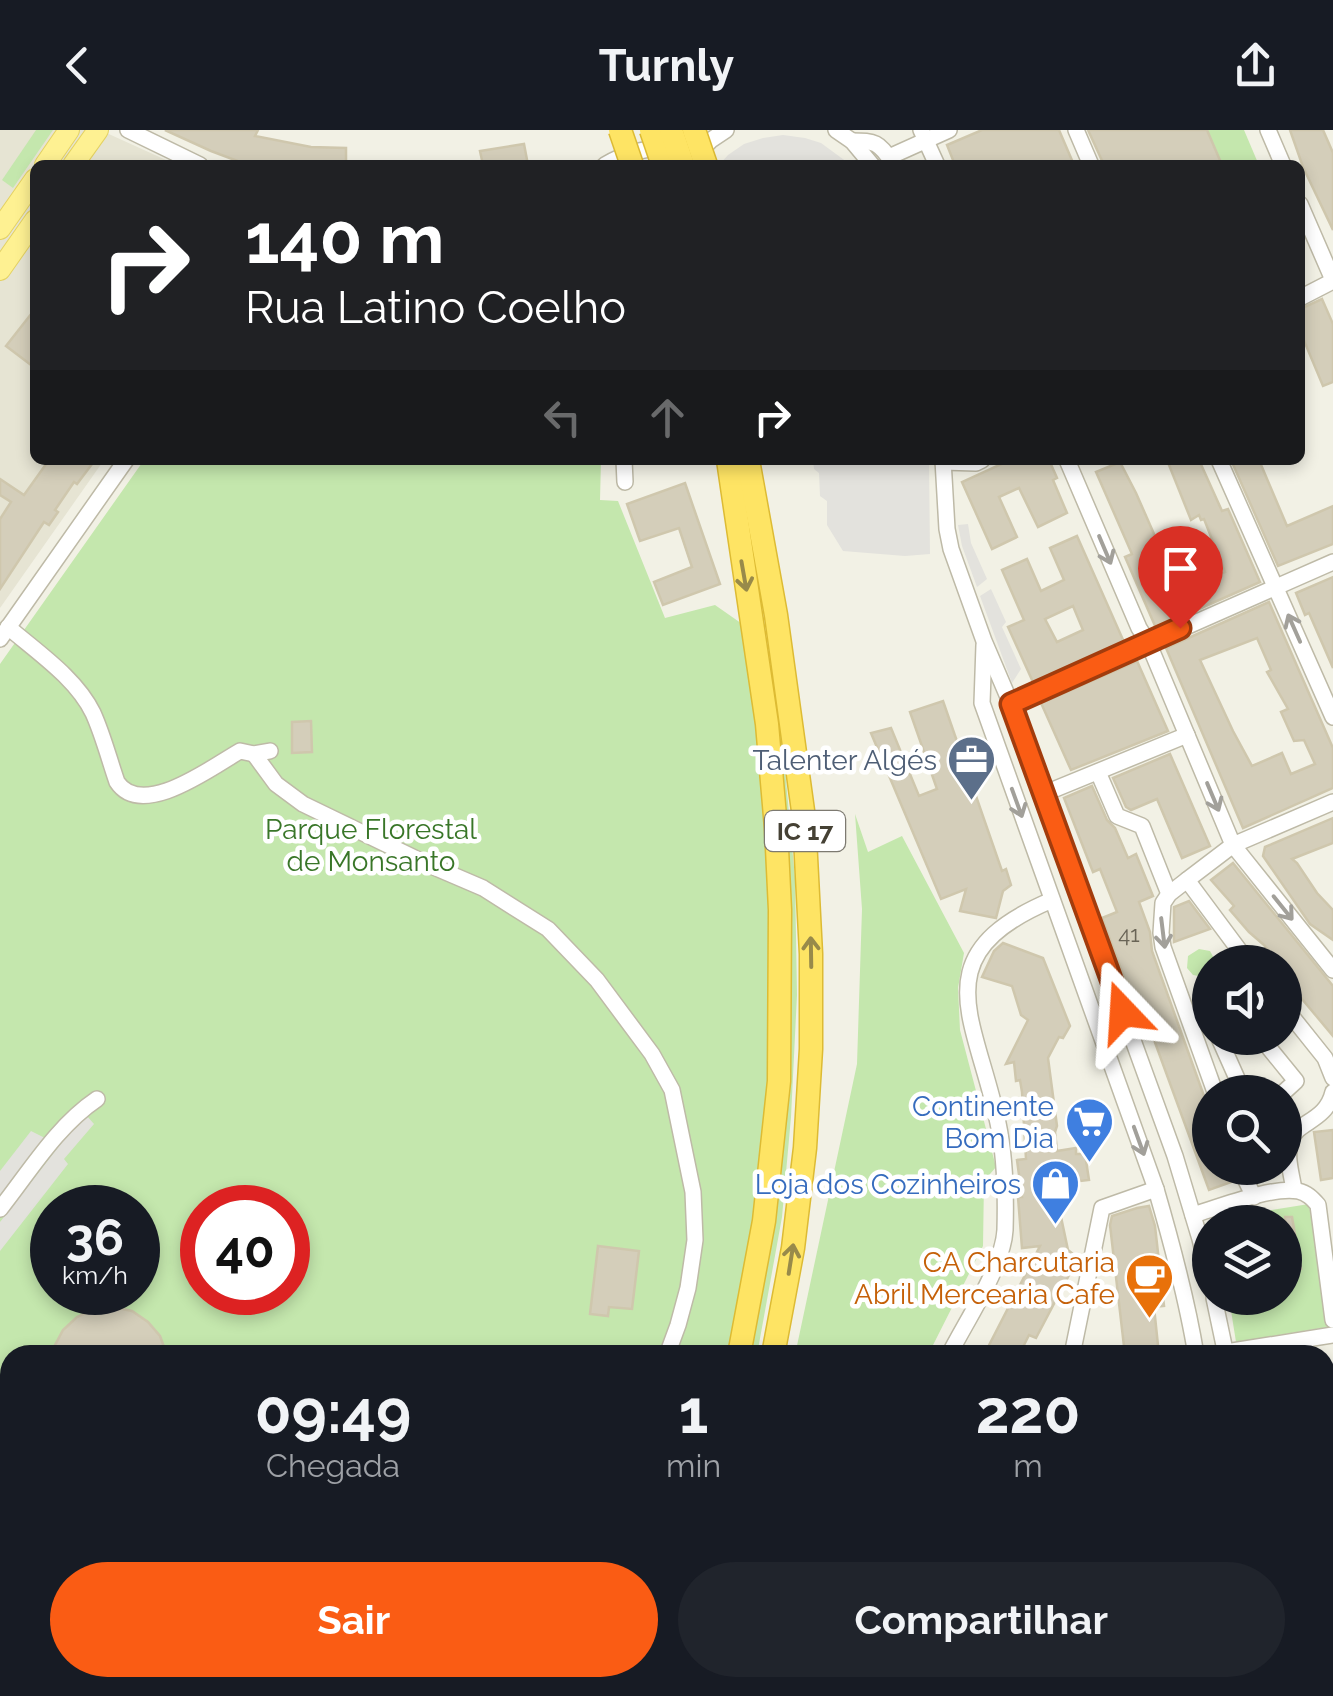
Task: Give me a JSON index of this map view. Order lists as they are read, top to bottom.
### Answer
{
  "streets": {
    "highway": ["IC 17"]
  },
  "parks": ["Parque Florestal de Monsanto"],
  "places": {
    "office": ["Talenter Algés"],
    "supermarket": ["Continente Bom Dia"],
    "shop": ["Loja dos Cozinheiros"],
    "cafe": ["CA Charcutaria Abril Mercearia Cafe"]
  },
  "house_numbers": ["41"],
  "page": {
    "header": "Turnly",
    "turn": ["140 m", "Rua Latino Coelho"],
    "speed": "36 km/h",
    "limit": "40",
    "eta": [
      "09:49",
      "Chegada",
      "1",
      "min",
      "220",
      "m"
    ],
    "buttons": ["Sair", "Compartilhar"]
  }
}
